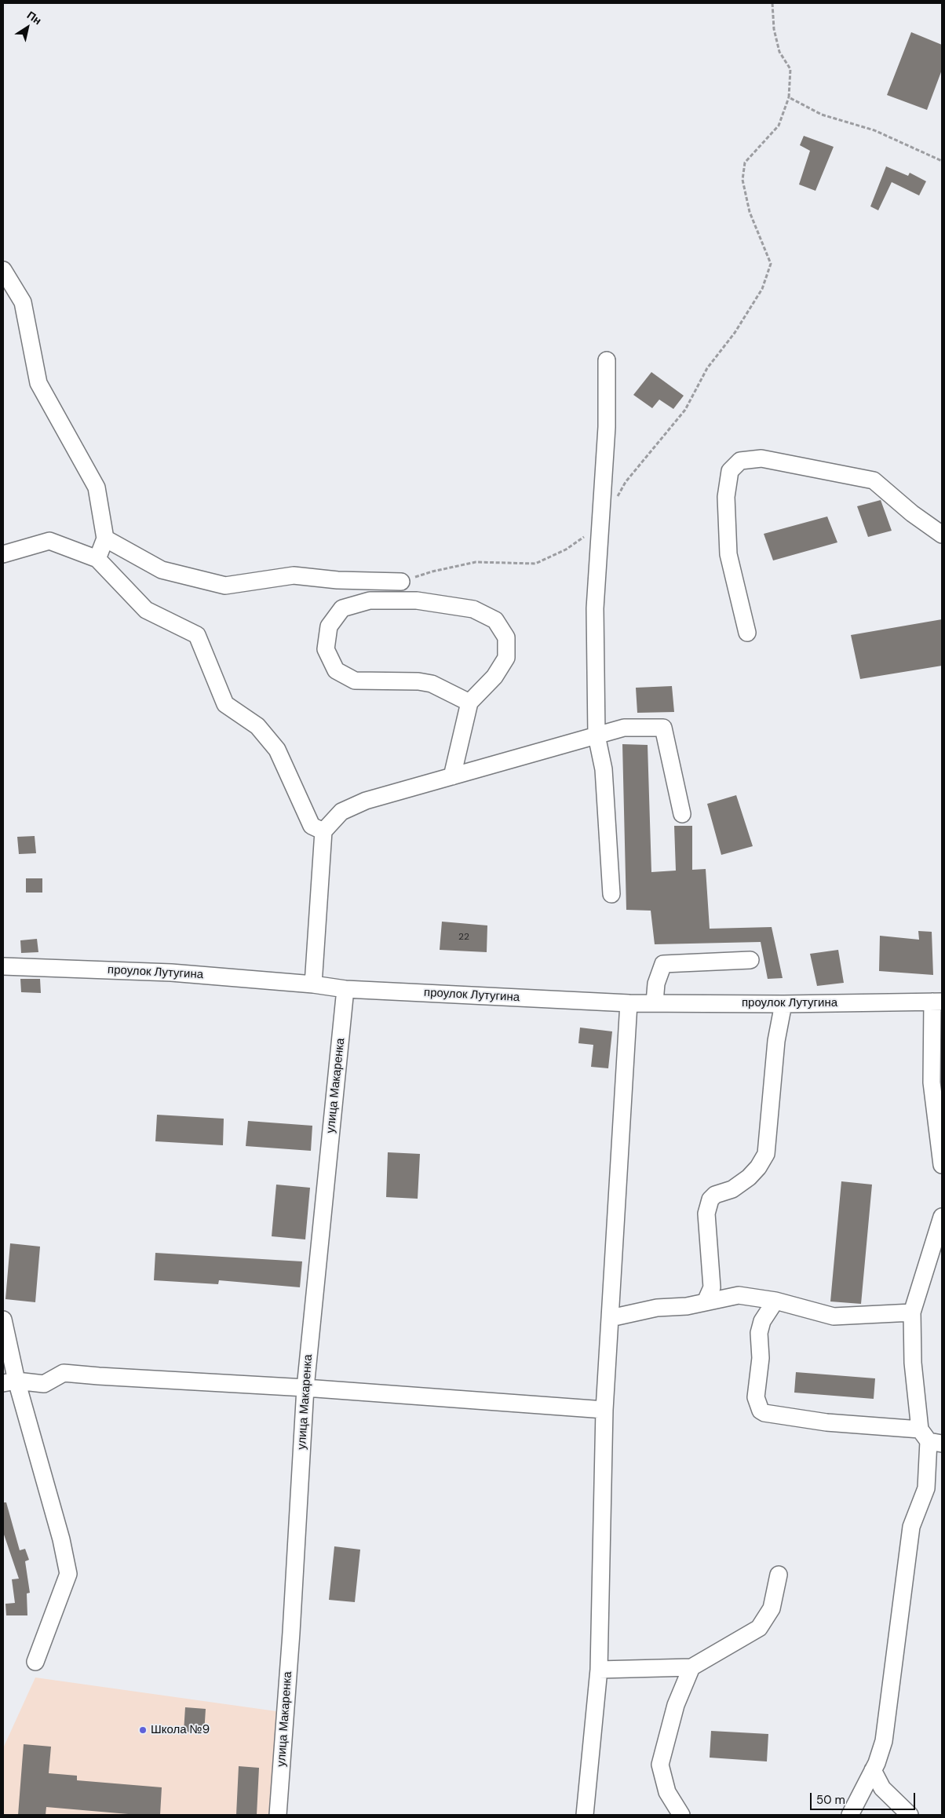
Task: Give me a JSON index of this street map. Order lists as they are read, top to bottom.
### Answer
{
  "streets": {
    "street": ["проулок Лутугина", "улица Макаренка"]
  },
  "crossings": [
    ["проулок Лутугина", "улица Макаренка"]
  ],
  "places": ["Школа №9"],
  "house_numbers": ["22"],
  "scale_bar": "50 m",
  "north": "top right"
}
